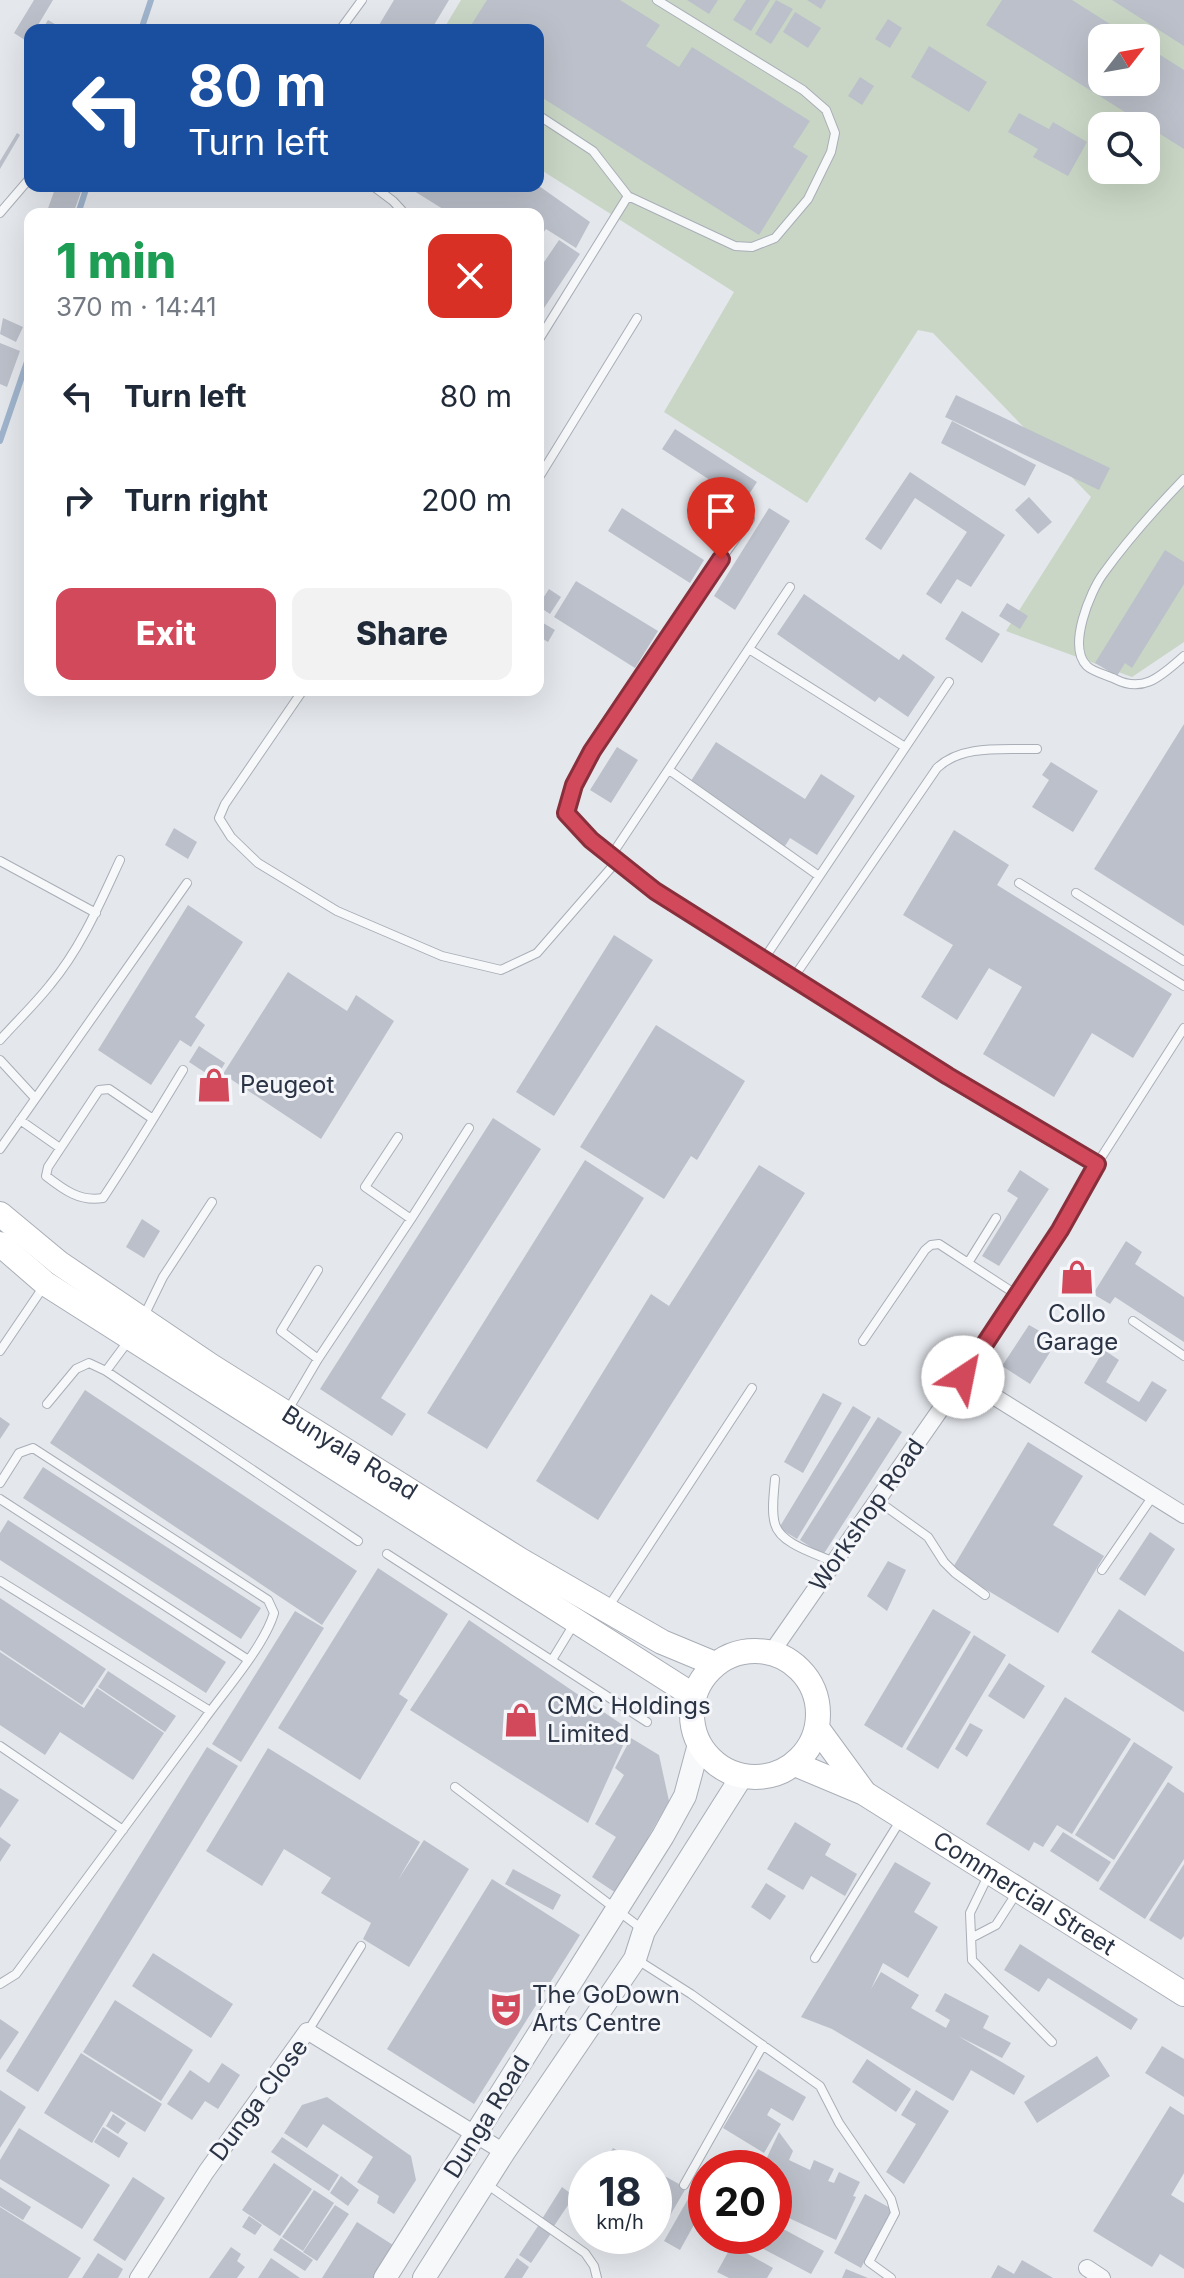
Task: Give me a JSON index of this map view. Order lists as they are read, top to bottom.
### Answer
{
  "streets": {
    "main road": ["Bunyala Road", "Commercial Street"],
    "street": ["Workshop Road", "Dunga Close", "Dunga Road"]
  },
  "crossings": [
    ["Bunyala Road", "Workshop Road"],
    ["Bunyala Road", "Commercial Street"],
    ["Bunyala Road", "Dunga Road"],
    ["Workshop Road", "Commercial Street"],
    ["Workshop Road", "Dunga Road"],
    ["Commercial Street", "Dunga Road"],
    ["Dunga Close", "Dunga Road"]
  ],
  "places": {
    "shop": ["Peugeot", "Collo Garage", "CMC Holdings Limited"],
    "theatre": ["The GoDown Arts Centre"]
  },
  "north": "top right",
  "page": {
    "turn": ["80 m", "Turn left"],
    "heading": ["1 min", "370 m · 14:41"],
    "list": [
      {
        "name": "Turn left",
        "value": "80 m"
      },
      {
        "name": "Turn right",
        "value": "200 m"
      }
    ],
    "buttons": ["Exit", "Share"],
    "speed": "18 km/h",
    "limit": "20"
  }
}
